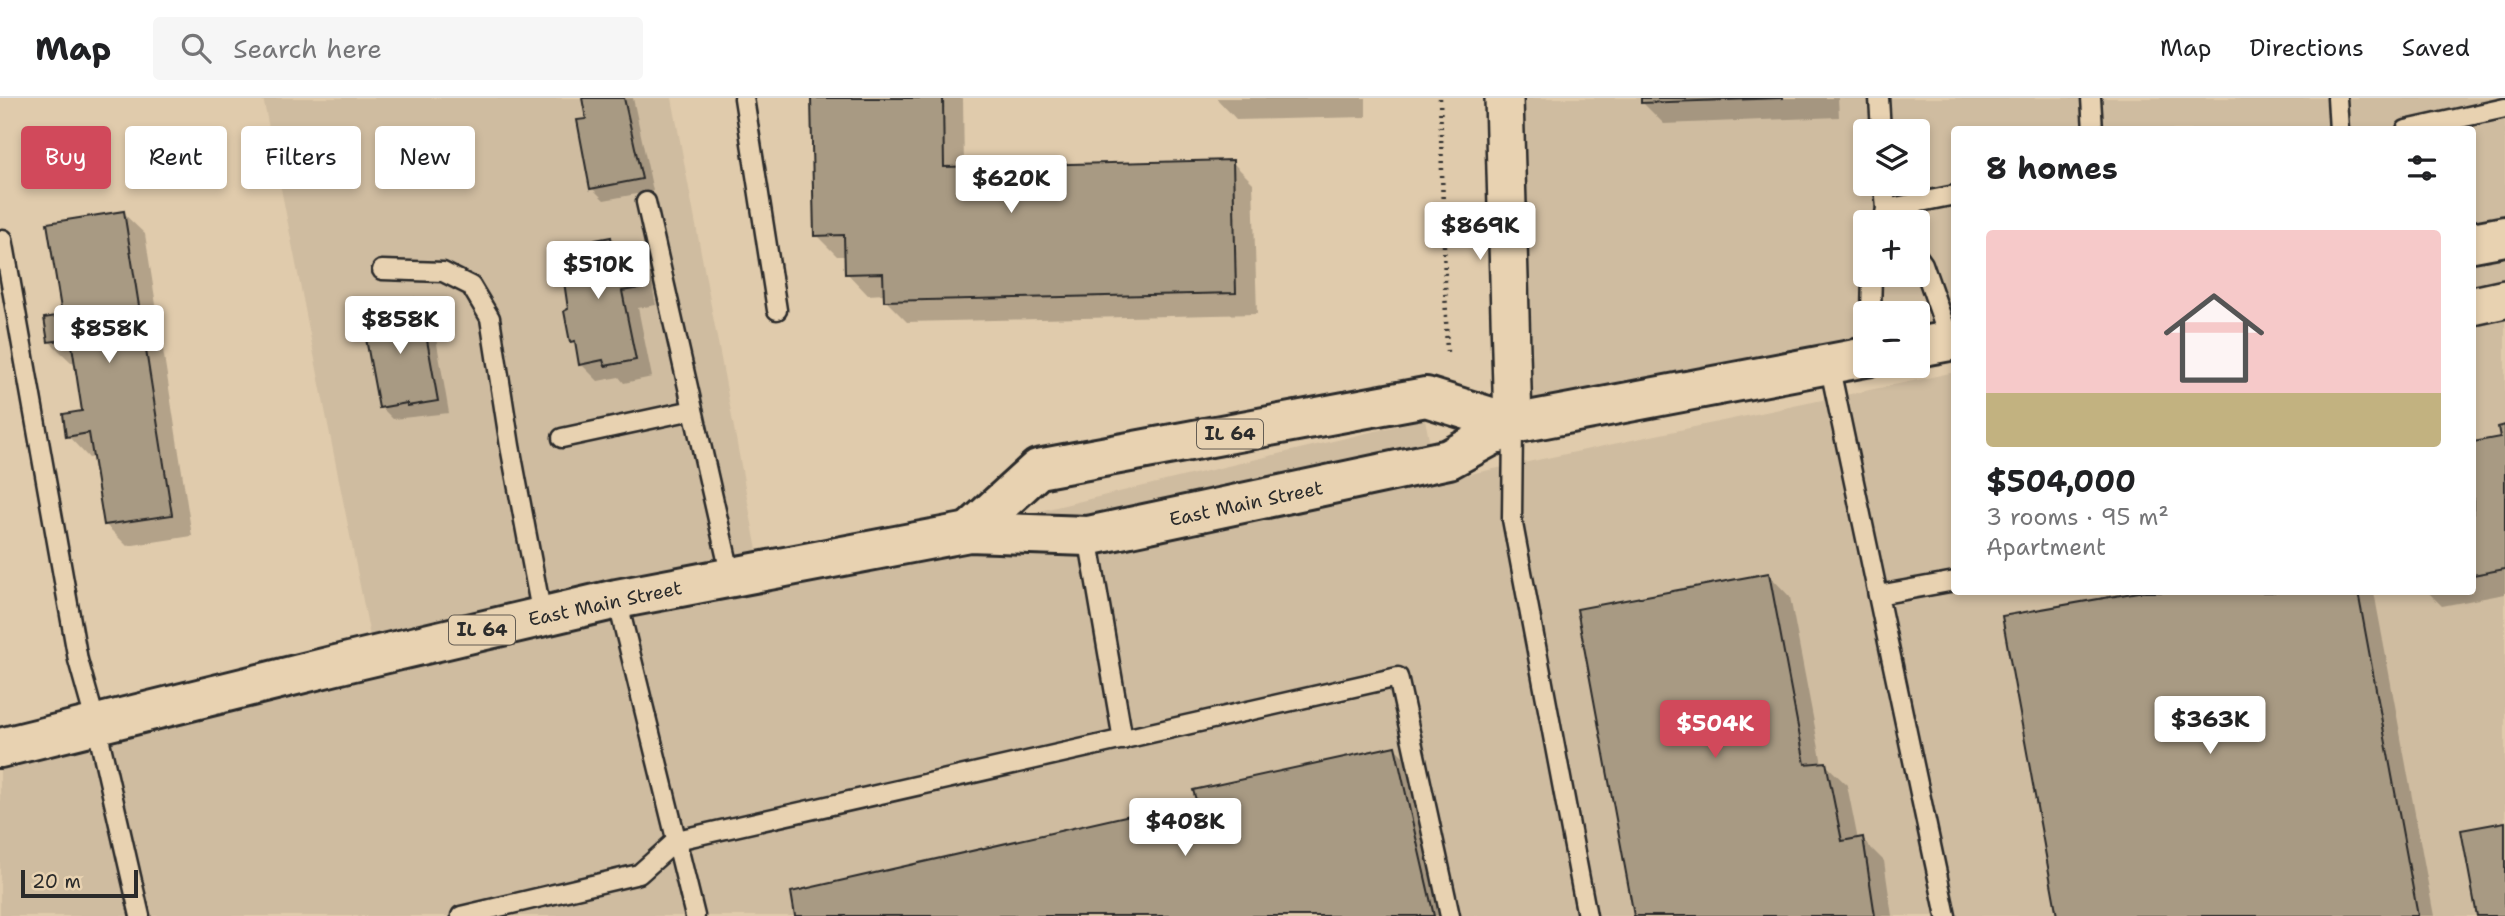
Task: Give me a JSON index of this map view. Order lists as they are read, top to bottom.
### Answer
{
  "streets": {
    "main road": ["IL 64", "East Main Street"]
  },
  "scale_bar": "20 m",
  "page": {
    "header": "Map",
    "search": "Search here",
    "nav": ["Map", "Directions", "Saved"],
    "map_buttons": ["+", "−"],
    "chip": [
      "Buy",
      "Rent",
      "Filters",
      "New"
    ],
    "heading": "8 homes",
    "price": [
      "$620K",
      "$869K",
      "$510K",
      "$858K",
      "$858K",
      "$363K",
      "$504K",
      "$408K"
    ],
    "list": [
      {
        "name": "$504,000",
        "note": "3 rooms · 95 m² · Apartment"
      }
    ],
    "scale": "20 m"
  }
}
